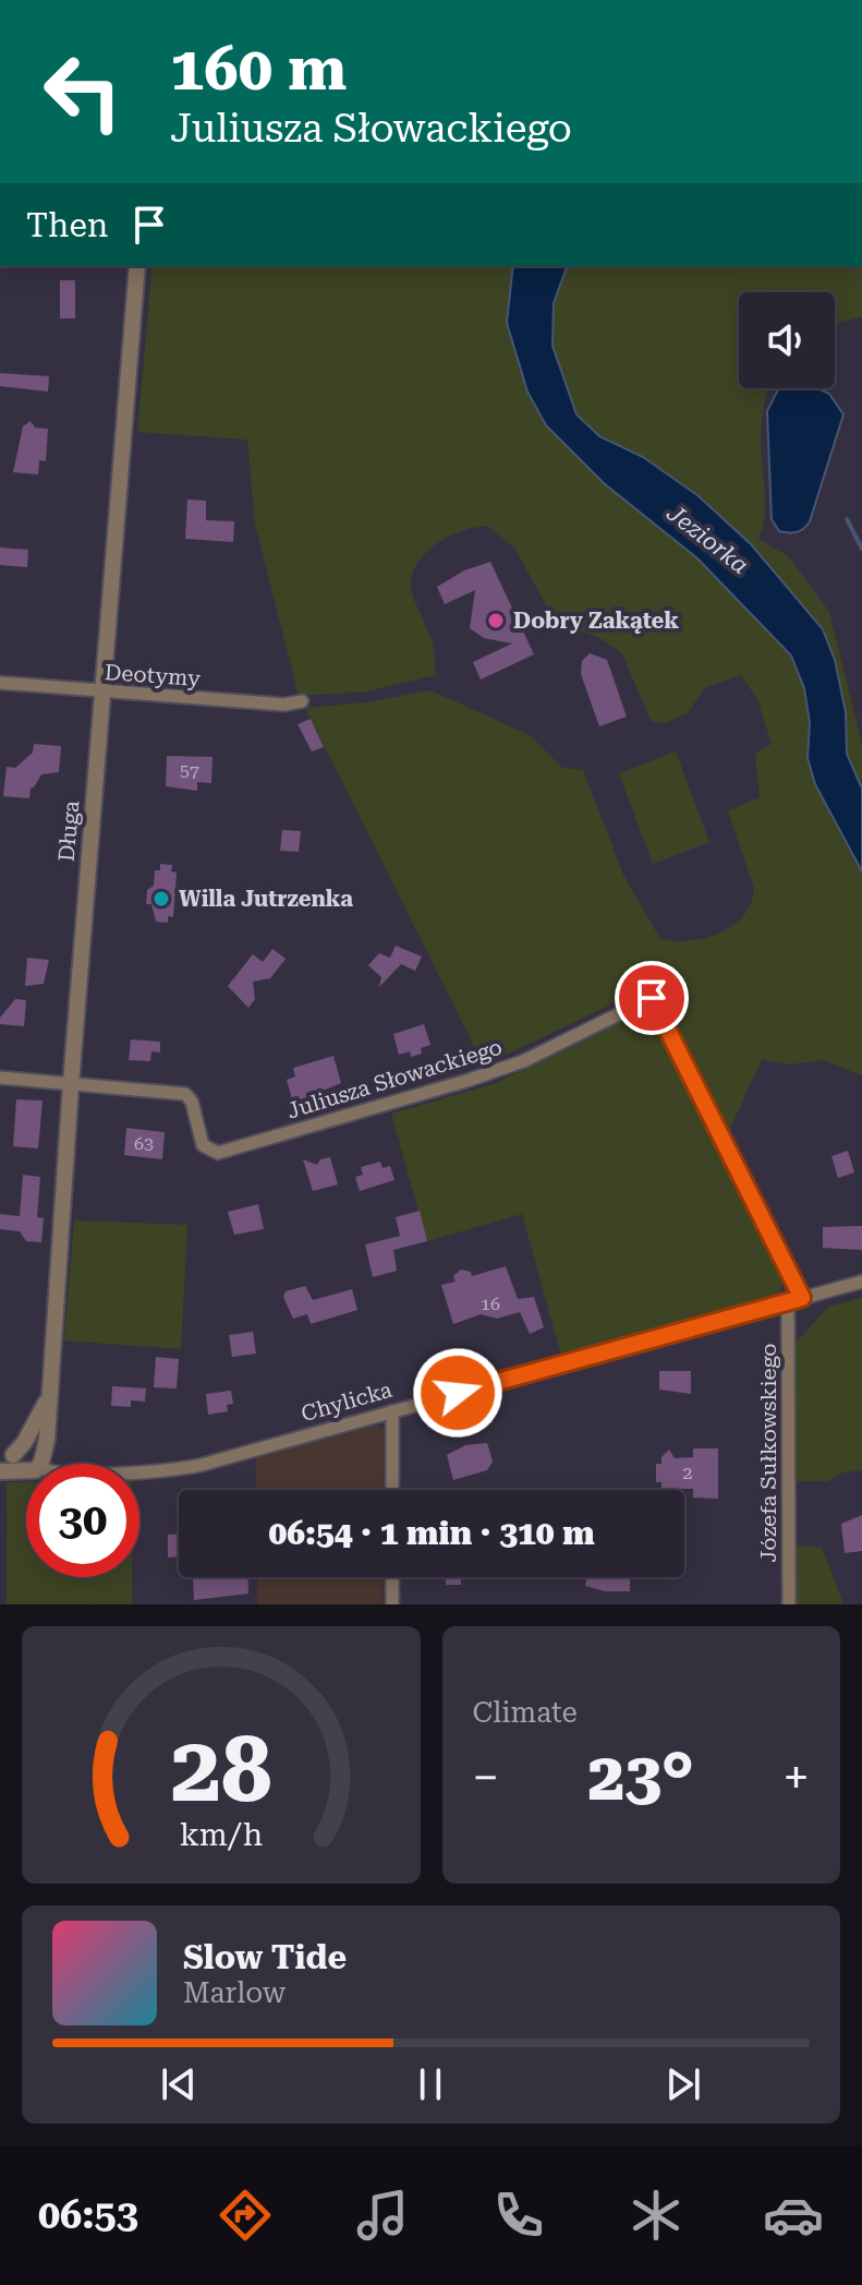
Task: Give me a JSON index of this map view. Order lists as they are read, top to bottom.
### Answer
{
  "streets": {
    "street": [
      "Deotymy",
      "Długa",
      "Juliusza Słowackiego",
      "Chylicka",
      "Józefa Sułkowskiego"
    ]
  },
  "crossings": [
    ["Deotymy", "Długa"],
    ["Długa", "Juliusza Słowackiego"],
    ["Długa", "Chylicka"],
    ["Juliusza Słowackiego", "Chylicka"],
    ["Chylicka", "Józefa Sułkowskiego"]
  ],
  "water": ["Jeziorka"],
  "places": ["Dobry Zakątek", "Willa Jutrzenka"],
  "house_numbers": [
    "57",
    "63",
    "16",
    "2"
  ],
  "page": {
    "turn": ["160 m", "Juliusza Słowackiego"],
    "then": "Then",
    "limit": "30",
    "trip": "06:54 · 1 min · 310 m",
    "tile": "Climate",
    "heat": ["−", "23°", "+"],
    "song": ["Slow Tide", "Marlow"],
    "tabs": "06:53",
    "gauge": ["28", "km/h"]
  }
}
